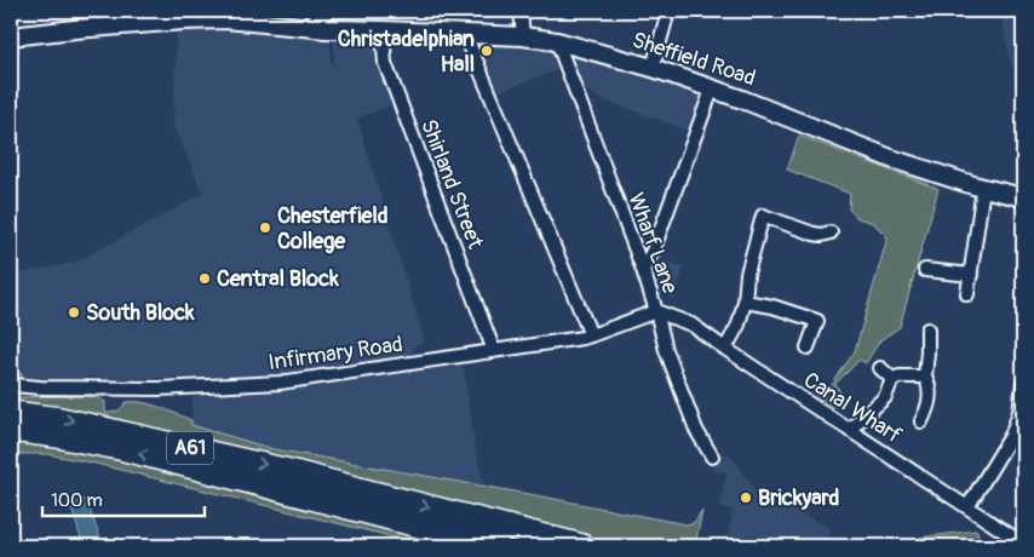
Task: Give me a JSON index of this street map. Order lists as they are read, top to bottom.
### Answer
{
  "streets": {
    "highway": ["A61"],
    "main road": ["Sheffield Road"],
    "street": [
      "Shirland Street",
      "Wharf Lane",
      "Infirmary Road",
      "Canal Wharf"
    ]
  },
  "crossings": [
    ["Sheffield Road", "Shirland Street"],
    ["Sheffield Road", "Wharf Lane"],
    ["Shirland Street", "Infirmary Road"],
    ["Wharf Lane", "Infirmary Road"],
    ["Wharf Lane", "Canal Wharf"],
    ["Infirmary Road", "Canal Wharf"]
  ],
  "places": [
    "Christadelphian Hall",
    "Chesterfield College",
    "Central Block",
    "South Block",
    "Brickyard"
  ],
  "scale_bar": "100 m"
}
